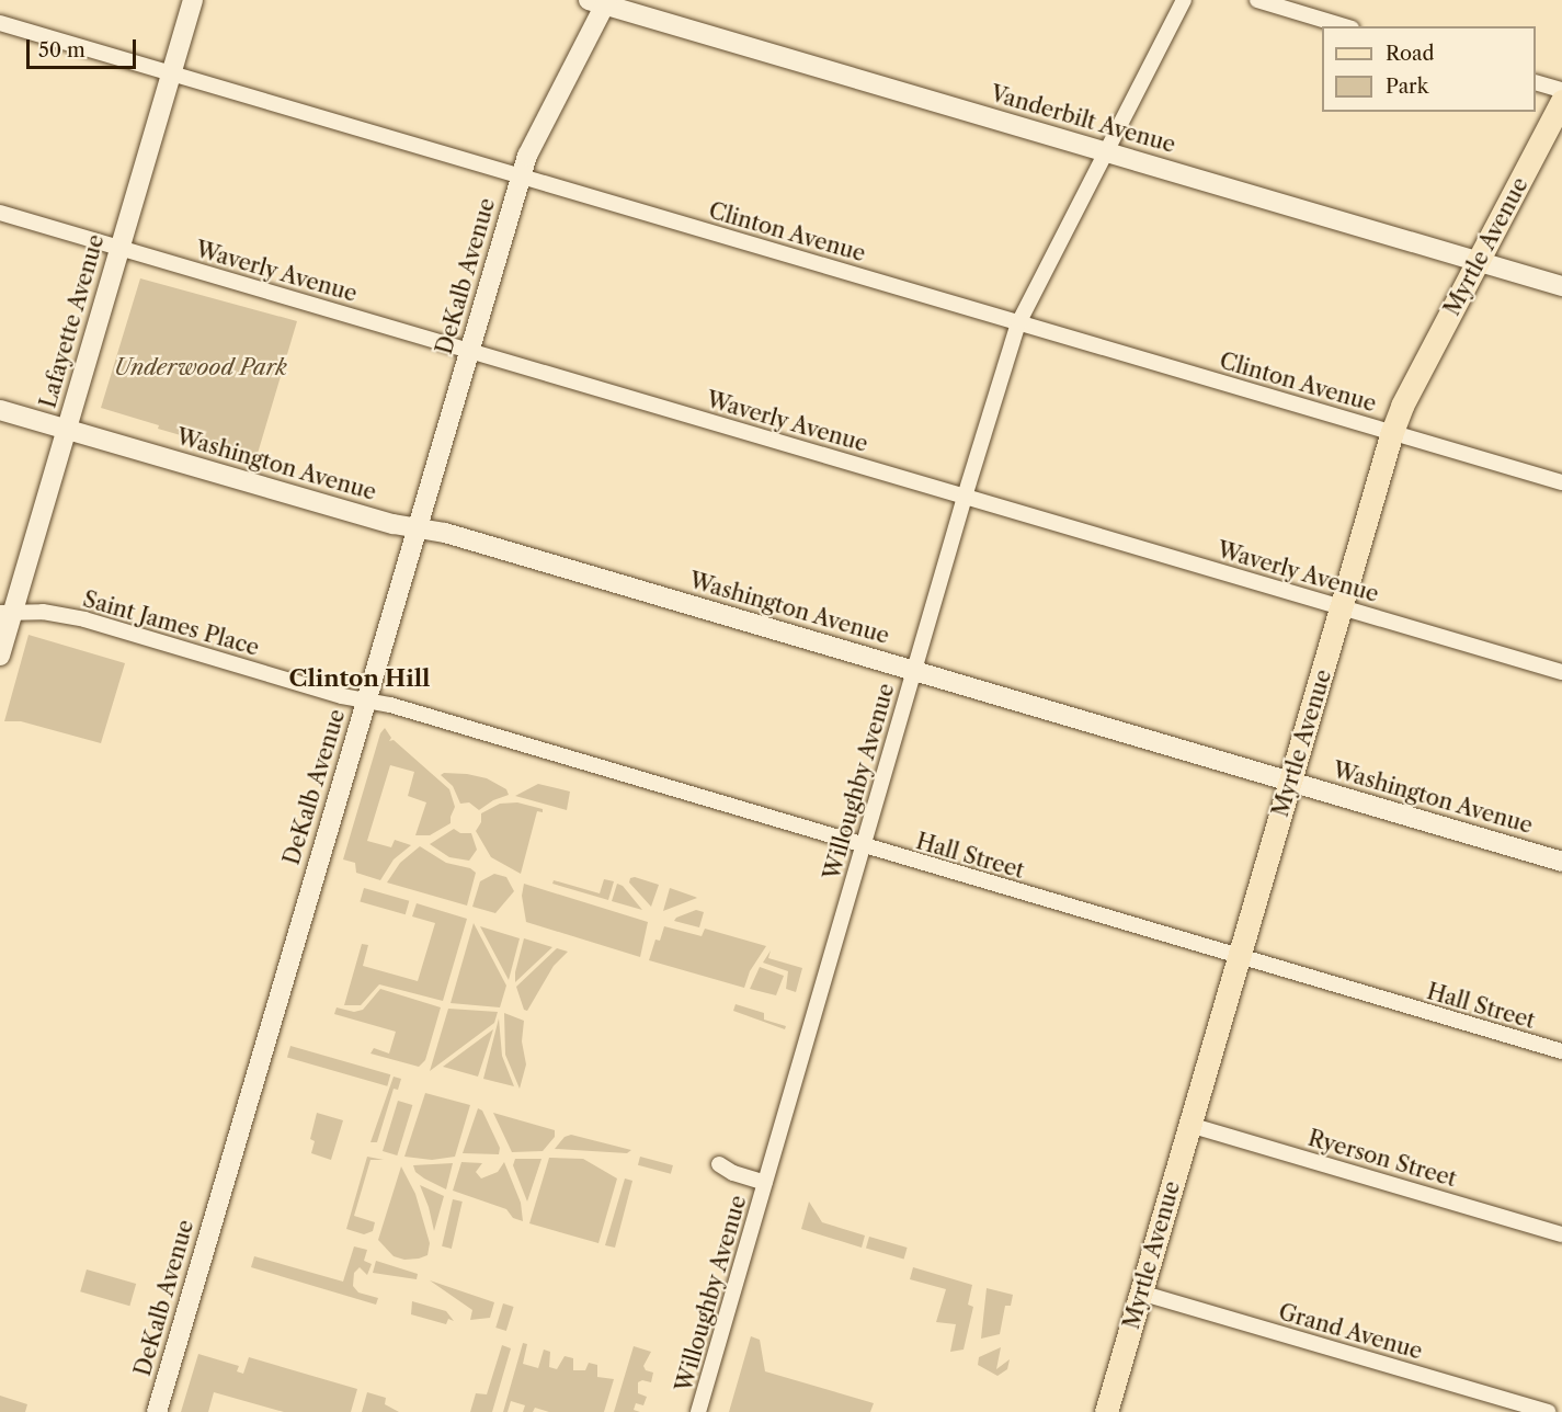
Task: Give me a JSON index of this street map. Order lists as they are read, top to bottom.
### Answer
{
  "streets": {
    "main road": [
      "Vanderbilt Avenue",
      "Myrtle Avenue",
      "DeKalb Avenue",
      "Lafayette Avenue",
      "Washington Avenue"
    ],
    "street": [
      "Clinton Avenue",
      "Waverly Avenue",
      "Saint James Place",
      "Willoughby Avenue",
      "Hall Street",
      "Ryerson Street",
      "Grand Avenue"
    ]
  },
  "crossings": [
    ["Vanderbilt Avenue", "Myrtle Avenue"],
    ["Vanderbilt Avenue", "DeKalb Avenue"],
    ["Vanderbilt Avenue", "Willoughby Avenue"],
    ["Clinton Avenue", "Myrtle Avenue"],
    ["Clinton Avenue", "DeKalb Avenue"],
    ["Clinton Avenue", "Lafayette Avenue"],
    ["Clinton Avenue", "Willoughby Avenue"],
    ["Myrtle Avenue", "Waverly Avenue"],
    ["Myrtle Avenue", "Washington Avenue"],
    ["Myrtle Avenue", "Hall Street"],
    ["Myrtle Avenue", "Ryerson Street"],
    ["Myrtle Avenue", "Grand Avenue"],
    ["Waverly Avenue", "DeKalb Avenue"],
    ["Waverly Avenue", "Lafayette Avenue"],
    ["Waverly Avenue", "Willoughby Avenue"],
    ["DeKalb Avenue", "Washington Avenue"],
    ["DeKalb Avenue", "Saint James Place"],
    ["DeKalb Avenue", "Hall Street"],
    ["Lafayette Avenue", "Washington Avenue"],
    ["Lafayette Avenue", "Saint James Place"],
    ["Washington Avenue", "Willoughby Avenue"],
    ["Saint James Place", "Hall Street"],
    ["Willoughby Avenue", "Hall Street"]
  ],
  "districts": ["Clinton Hill"],
  "parks": ["Underwood Park"],
  "legend": ["Road", "Park"],
  "scale_bar": "50 m"
}
